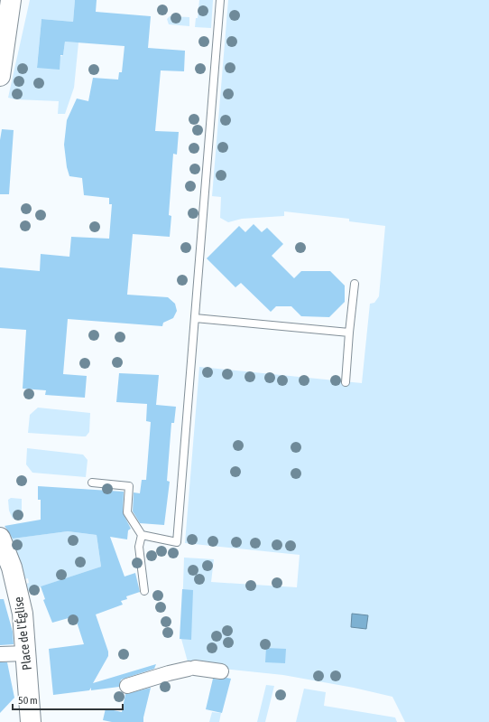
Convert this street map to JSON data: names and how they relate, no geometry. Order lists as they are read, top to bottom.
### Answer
{
  "streets": {
    "main road": ["Place de l'Église"]
  },
  "scale_bar": "50 m"
}
